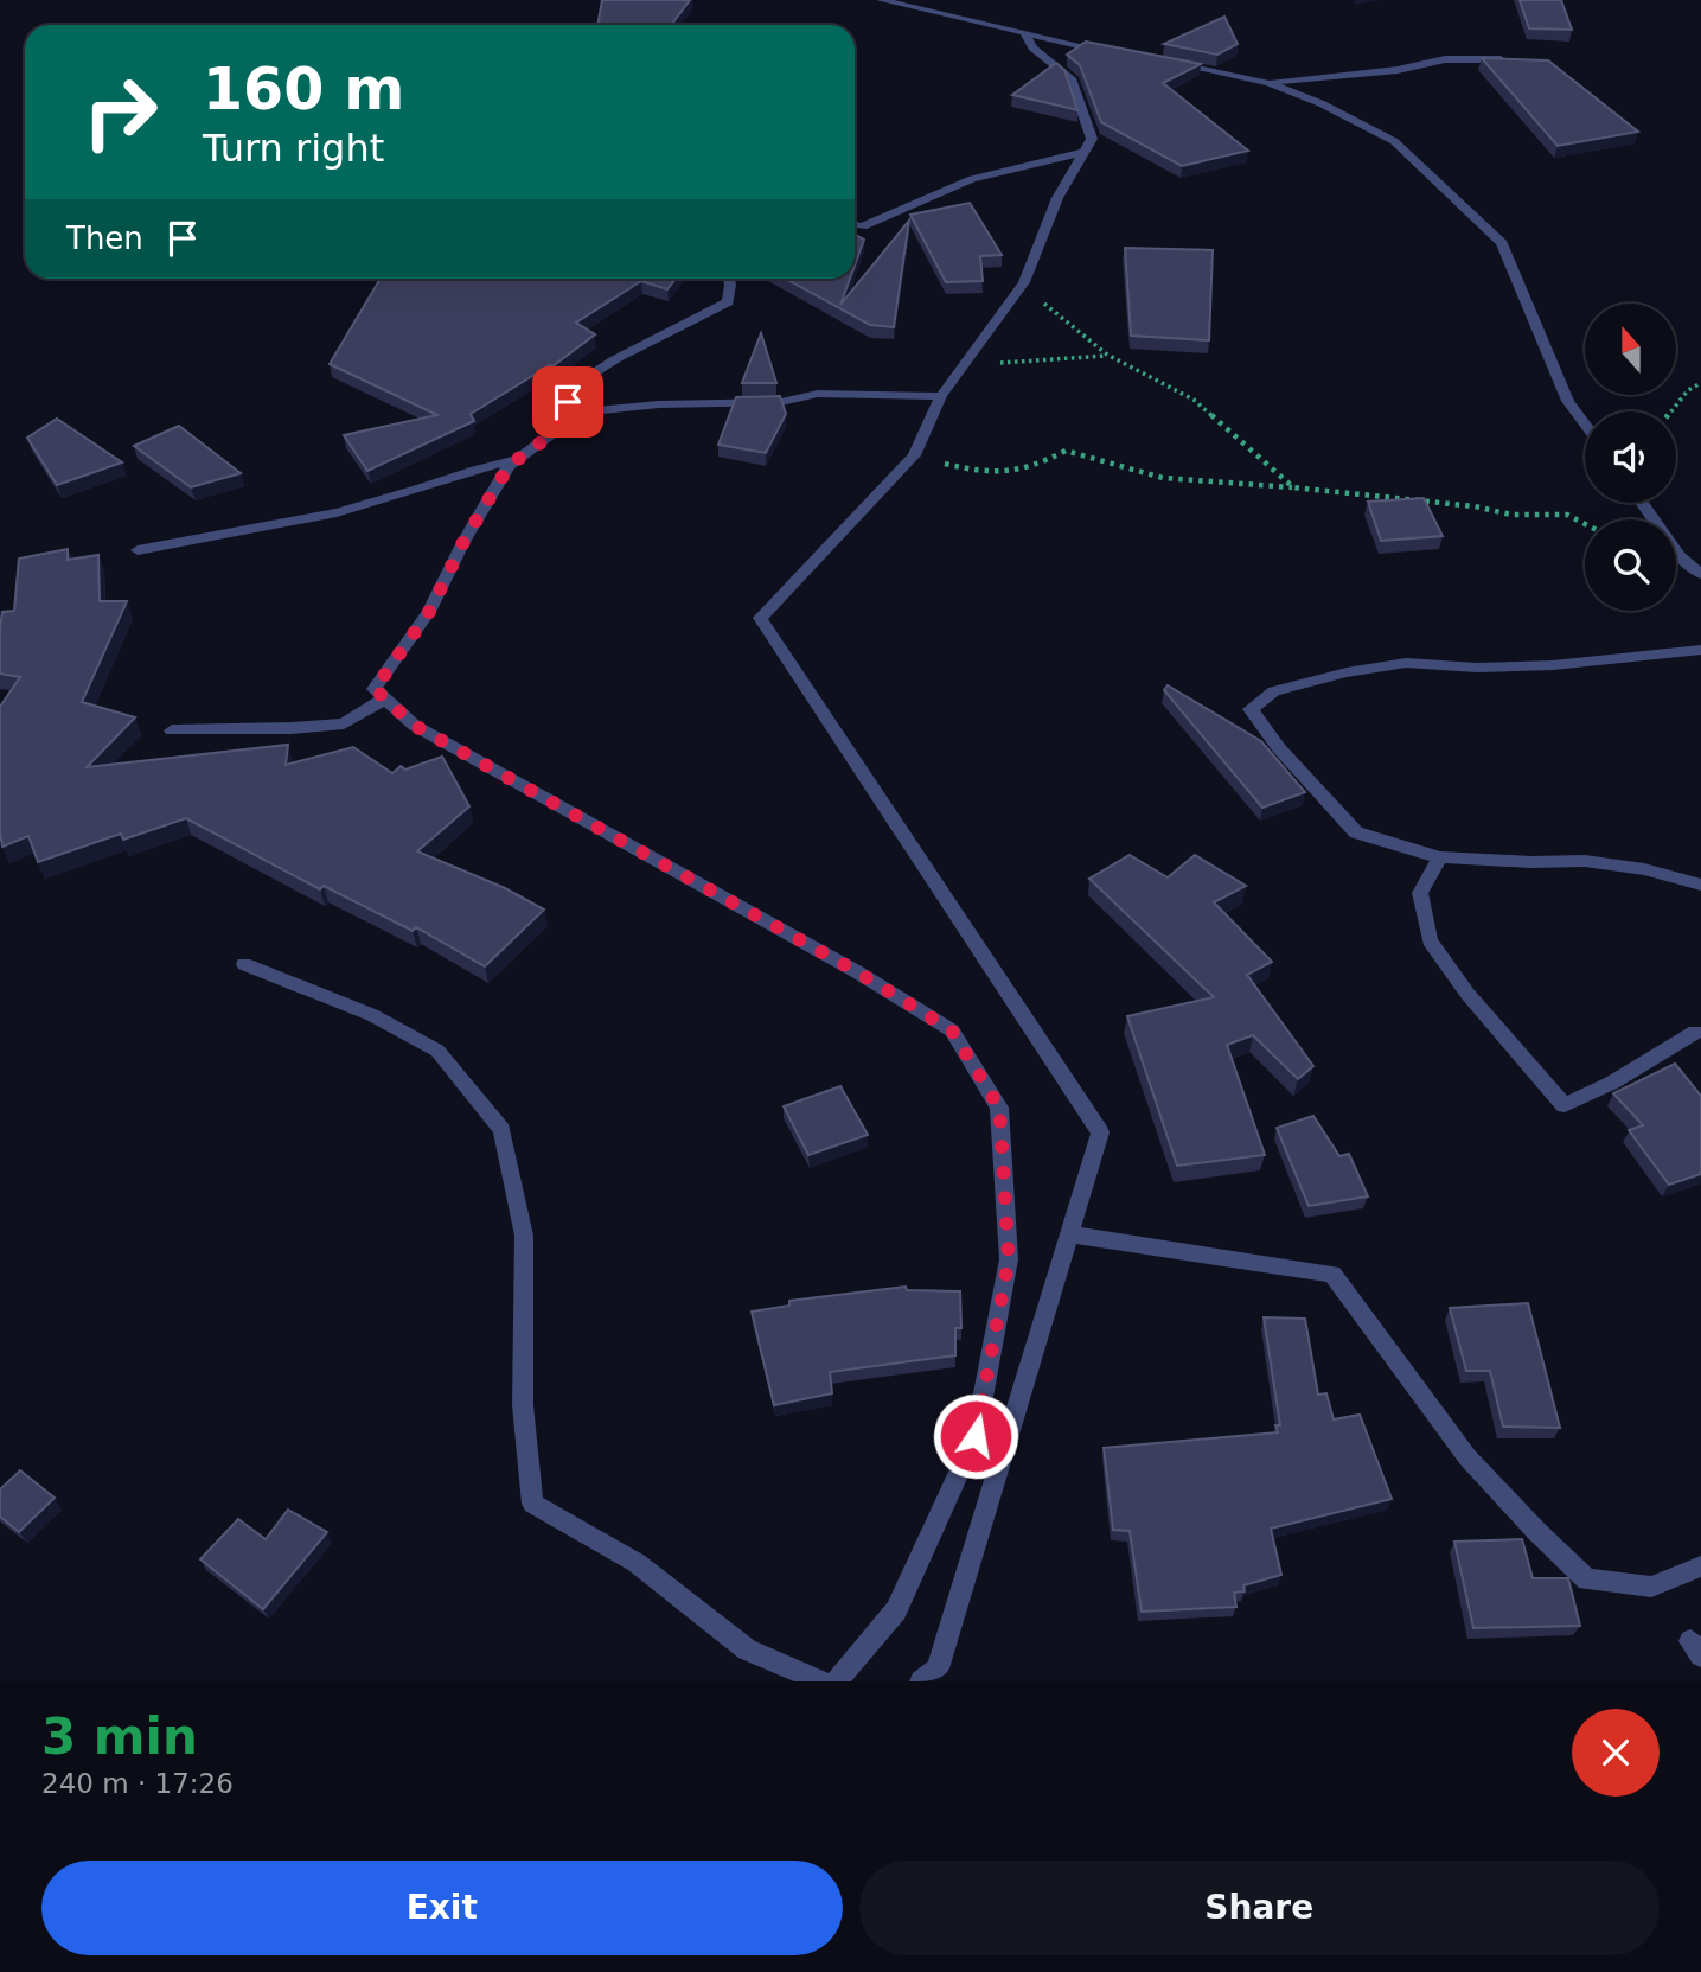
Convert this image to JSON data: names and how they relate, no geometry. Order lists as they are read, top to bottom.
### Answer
{
  "north": "top",
  "page": {
    "turn": ["160 m", "Turn right"],
    "then": "Then",
    "heading": ["3 min", "240 m · 17:26"],
    "buttons": ["Exit", "Share"]
  }
}
